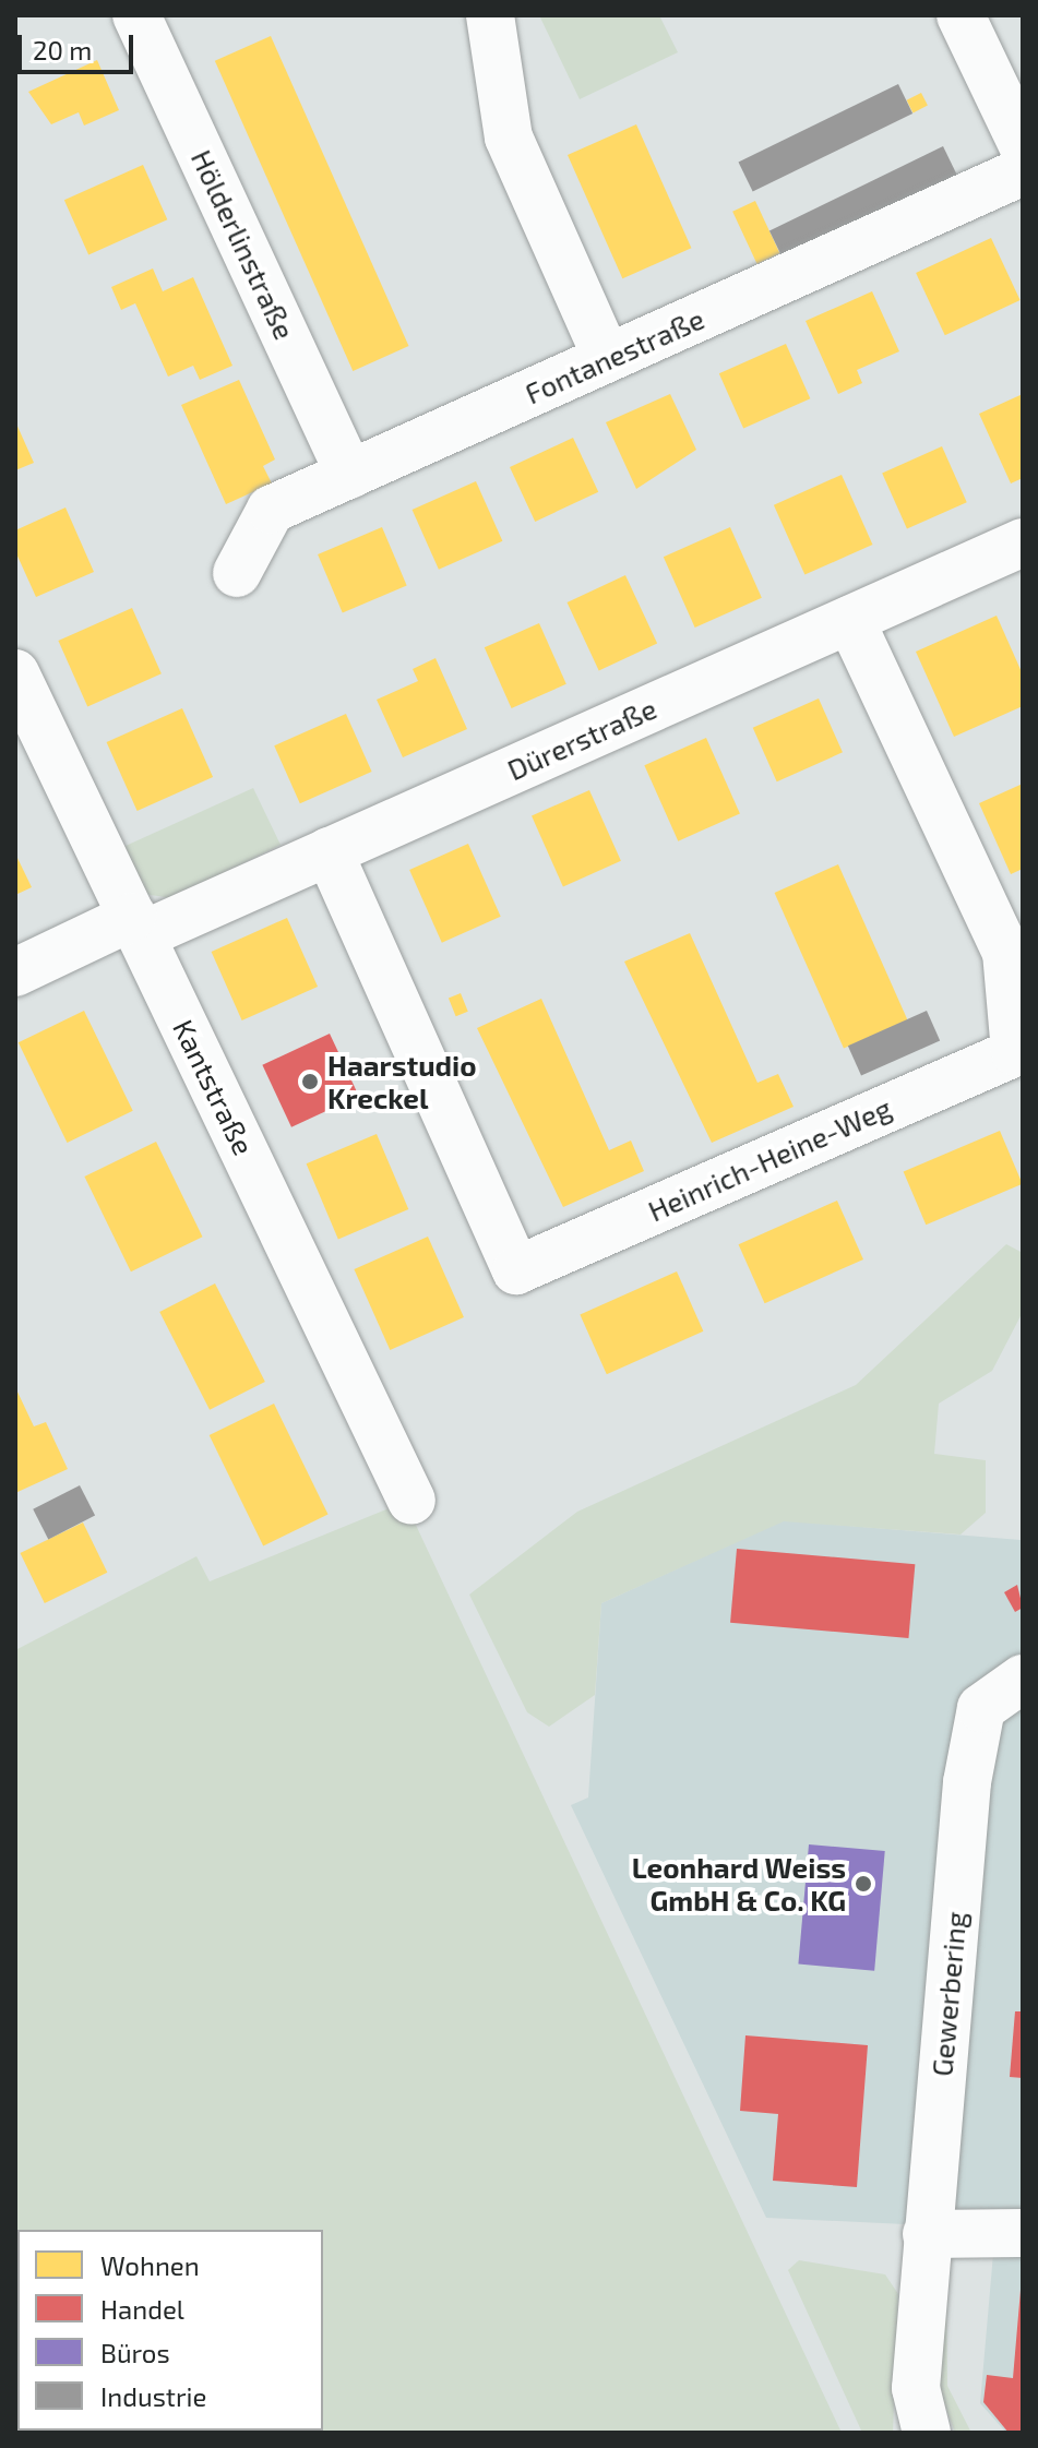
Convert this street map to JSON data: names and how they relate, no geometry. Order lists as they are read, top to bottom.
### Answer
{
  "streets": {
    "street": [
      "Hölderlinstraße",
      "Fontanestraße",
      "Dürerstraße",
      "Kantstraße",
      "Heinrich-Heine-Weg",
      "Gewerbering"
    ]
  },
  "crossings": [
    ["Hölderlinstraße", "Fontanestraße"],
    ["Dürerstraße", "Kantstraße"],
    ["Dürerstraße", "Heinrich-Heine-Weg"]
  ],
  "places": ["Haarstudio Kreckel", "Leonhard Weiss GmbH & Co. KG"],
  "legend": [
    "Wohnen",
    "Handel",
    "Büros",
    "Industrie"
  ],
  "scale_bar": "20 m"
}
